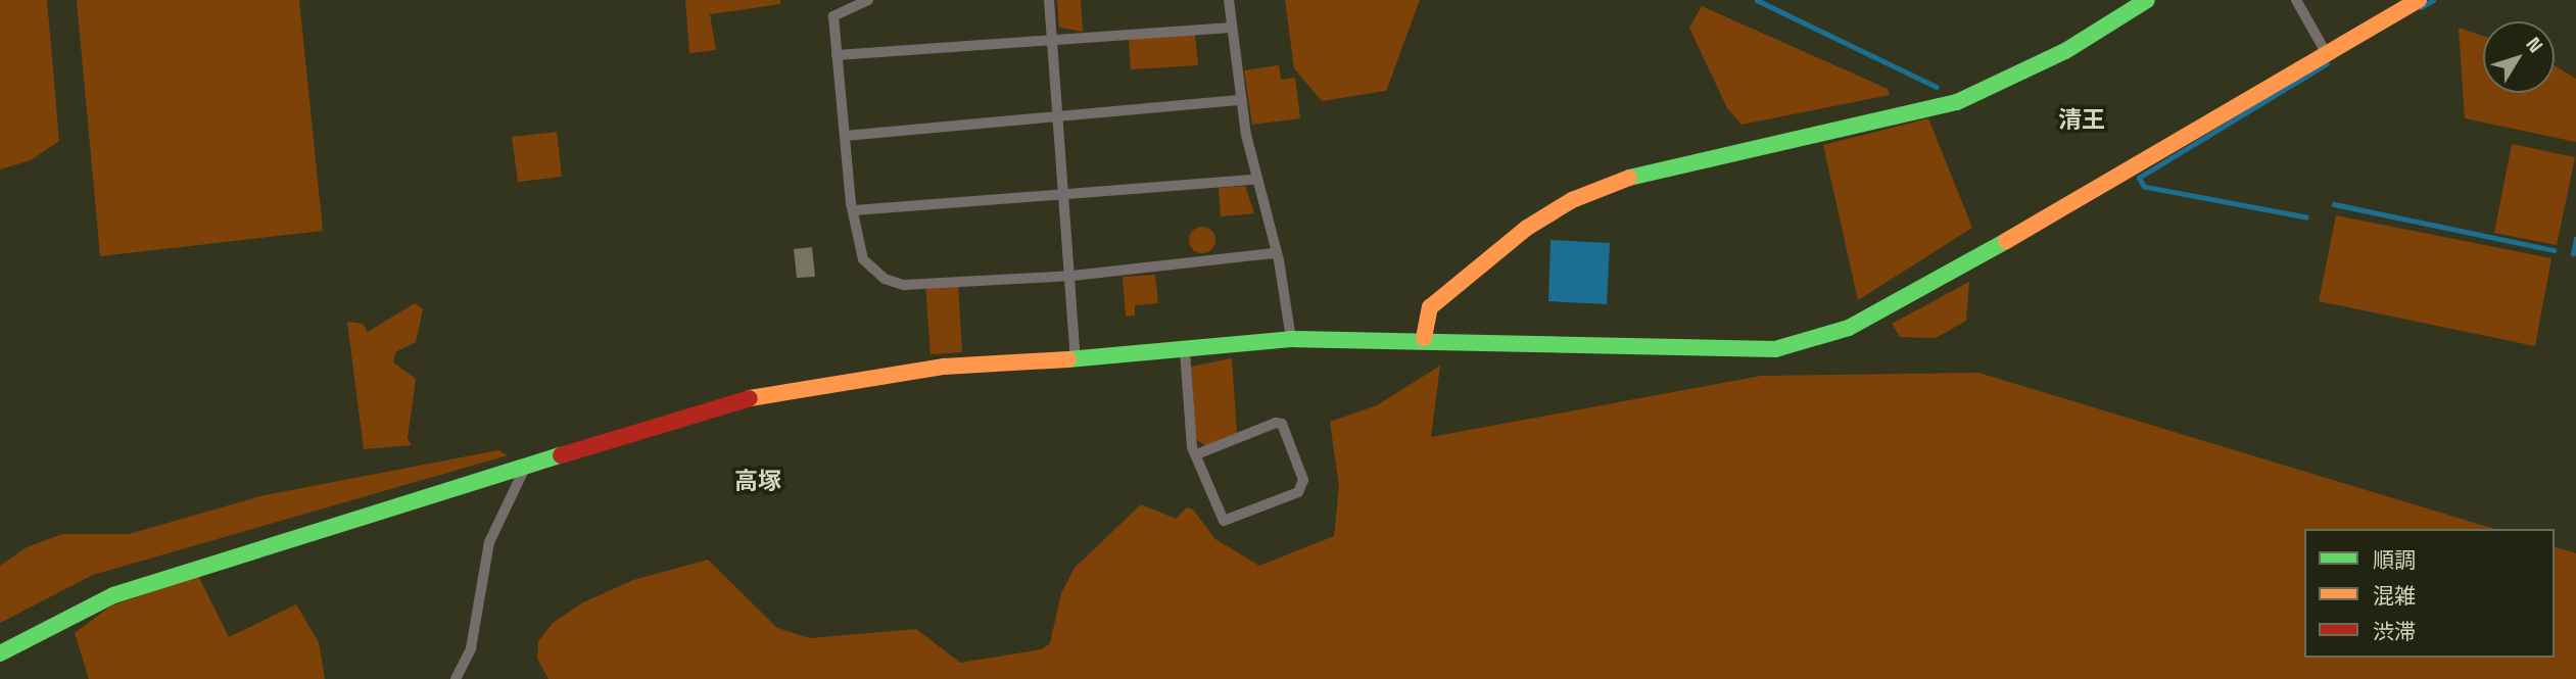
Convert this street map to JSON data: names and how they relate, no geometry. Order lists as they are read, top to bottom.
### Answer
{
  "districts": ["清王", "高塚"],
  "legend": ["順調", "混雑", "渋滞"],
  "north": "top right"
}
